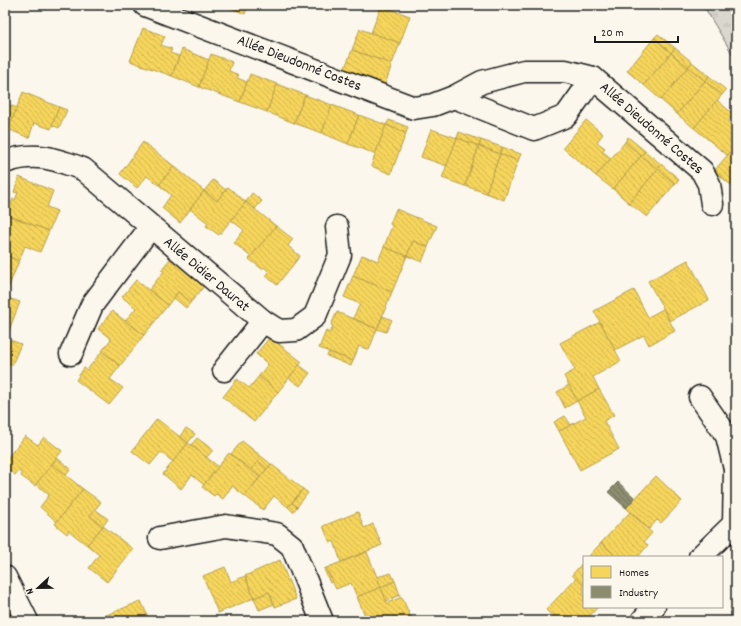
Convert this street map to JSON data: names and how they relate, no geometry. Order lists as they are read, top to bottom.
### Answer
{
  "streets": {
    "street": ["Allée Dieudonné Costes", "Allée Didier Daurat"]
  },
  "legend": ["Homes", "Industry"],
  "scale_bar": "20 m",
  "north": "left"
}
